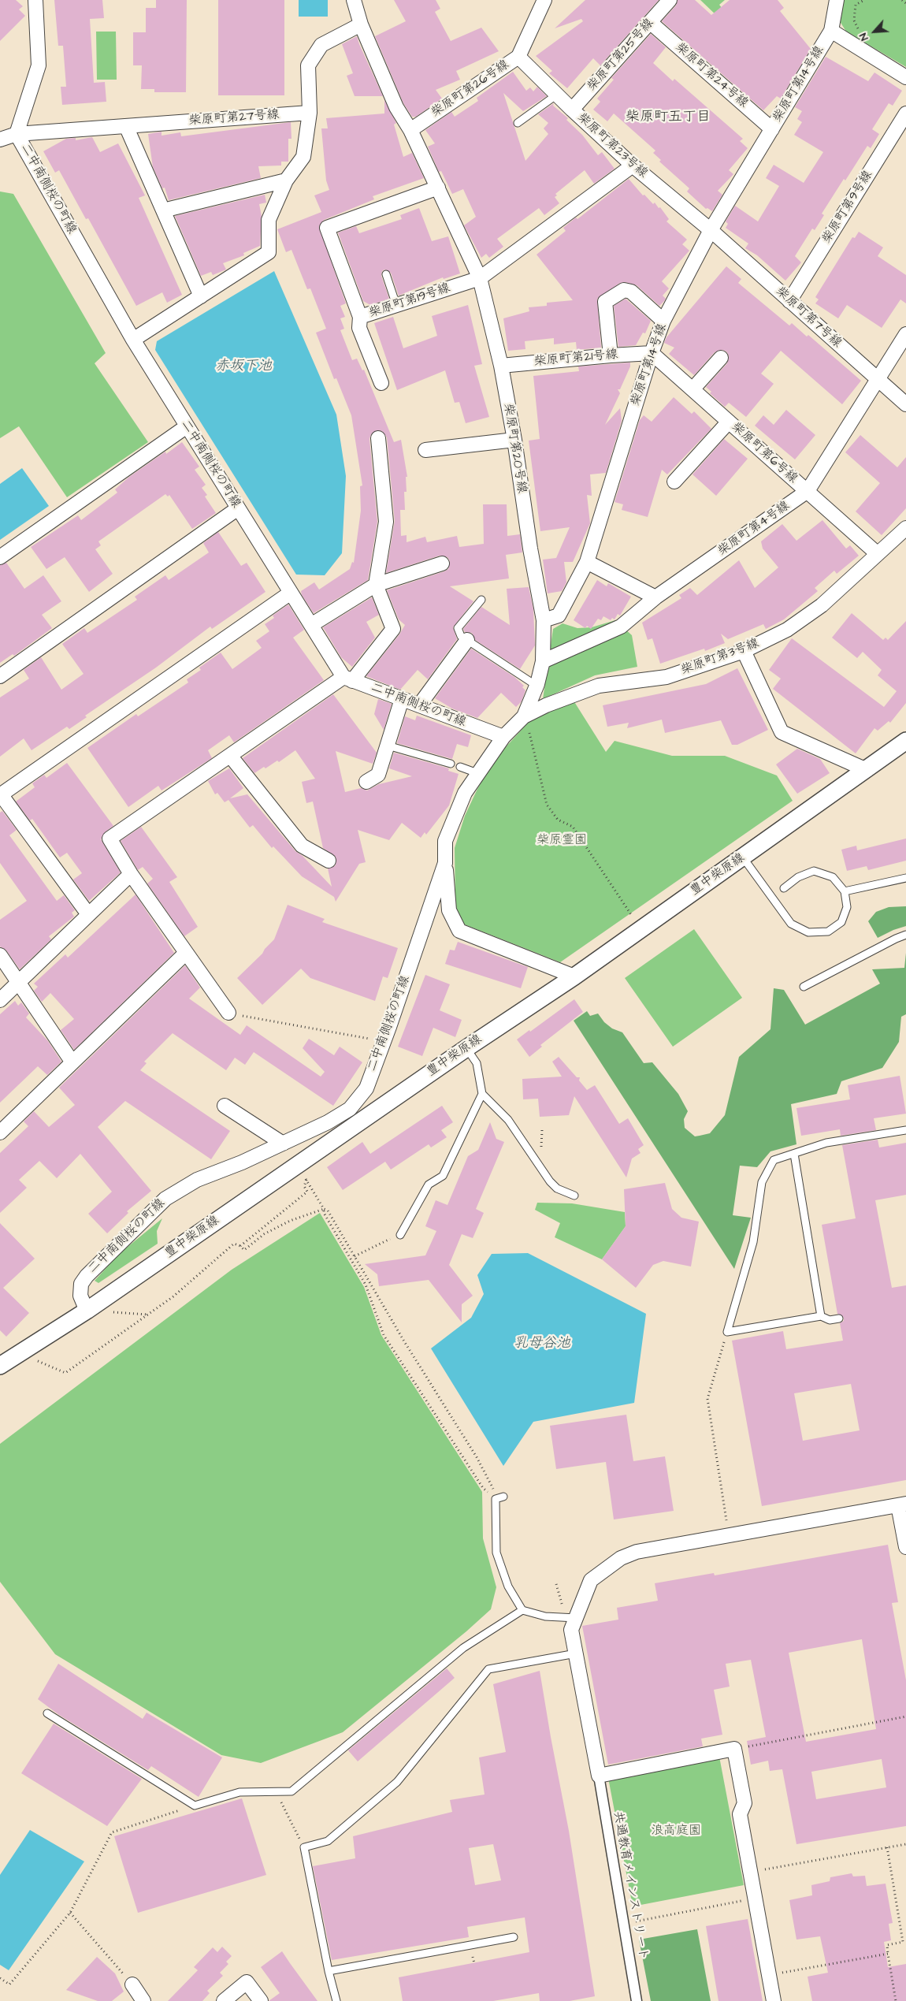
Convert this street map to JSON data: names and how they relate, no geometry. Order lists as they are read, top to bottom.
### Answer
{
  "streets": {
    "street": [
      "柴原町第25号線",
      "柴原町第24号線",
      "柴原町第14号線",
      "柴原町第26号線",
      "柴原町第27号線",
      "柴原町第23号線",
      "二中南側桜の町線",
      "柴原町第9号線",
      "柴原町第19号線",
      "柴原町第7号線",
      "柴原町第21号線",
      "柴原町第20号線",
      "柴原町第6号線",
      "柴原町第4号線",
      "柴原町第3号線",
      "豊中柴原線",
      "共通教育メインストリート"
    ]
  },
  "crossings": [
    ["柴原町第25号線", "柴原町第24号線"],
    ["柴原町第25号線", "柴原町第23号線"],
    ["柴原町第24号線", "柴原町第14号線"],
    ["柴原町第14号線", "柴原町第23号線"],
    ["柴原町第14号線", "柴原町第7号線"],
    ["柴原町第14号線", "柴原町第21号線"],
    ["柴原町第14号線", "柴原町第20号線"],
    ["柴原町第14号線", "柴原町第6号線"],
    ["柴原町第26号線", "柴原町第23号線"],
    ["柴原町第26号線", "柴原町第20号線"],
    ["柴原町第27号線", "二中南側桜の町線"],
    ["柴原町第23号線", "柴原町第19号線"],
    ["柴原町第23号線", "柴原町第7号線"],
    ["二中南側桜の町線", "豊中柴原線"],
    ["柴原町第9号線", "柴原町第7号線"],
    ["柴原町第19号線", "柴原町第20号線"],
    ["柴原町第7号線", "柴原町第4号線"],
    ["柴原町第21号線", "柴原町第20号線"],
    ["柴原町第21号線", "柴原町第6号線"],
    ["柴原町第6号線", "柴原町第4号線"],
    ["柴原町第6号線", "柴原町第3号線"]
  ],
  "districts": ["柴原町五丁目"],
  "water": ["赤坂下池", "乳母谷池"],
  "parks": ["柴原霊園", "浪高庭園"],
  "north": "bottom left"
}
